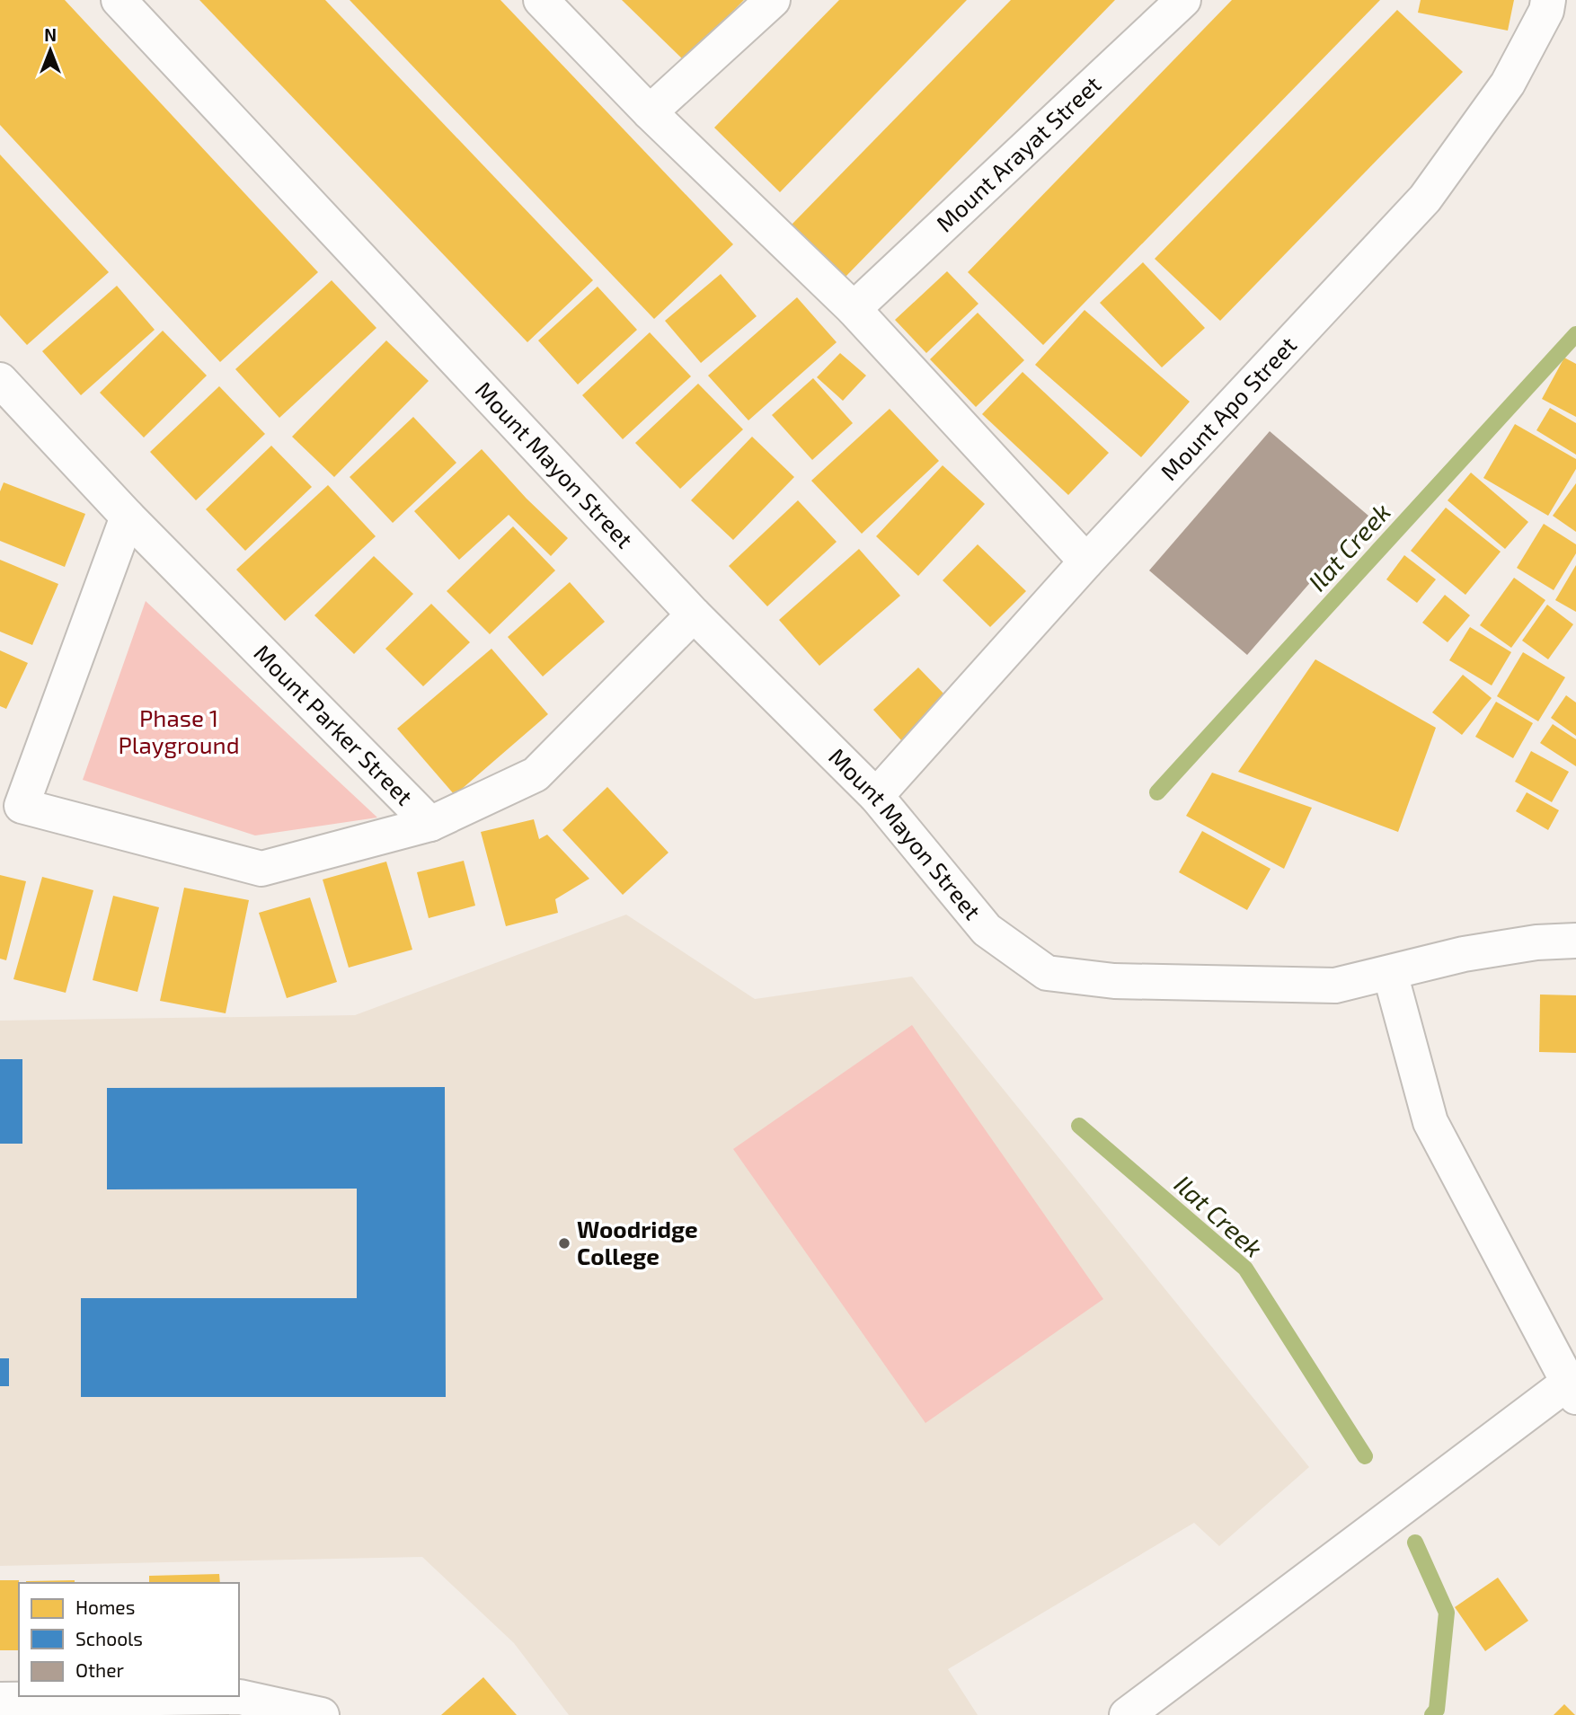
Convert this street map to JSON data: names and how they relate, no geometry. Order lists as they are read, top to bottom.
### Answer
{
  "streets": {
    "street": [
      "Mount Arayat Street",
      "Mount Apo Street",
      "Mount Mayon Street",
      "Mount Parker Street"
    ]
  },
  "crossings": [
    ["Mount Apo Street", "Mount Mayon Street"],
    ["Mount Mayon Street", "Mount Parker Street"]
  ],
  "water": ["Ilat Creek"],
  "parks": ["Phase 1 Playground"],
  "places": ["Woodridge College"],
  "legend": ["Homes", "Schools", "Other"],
  "north": "top"
}
